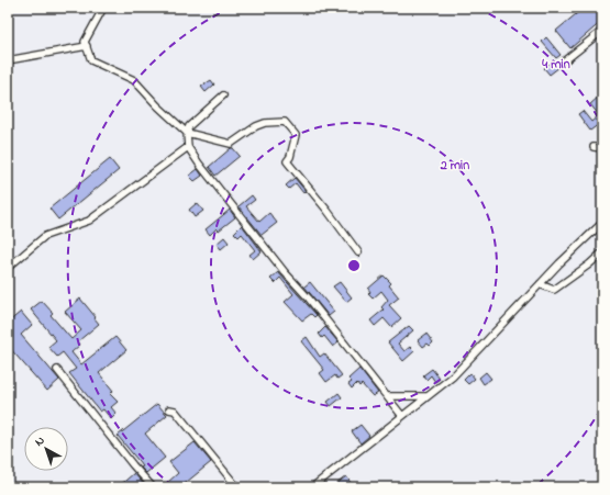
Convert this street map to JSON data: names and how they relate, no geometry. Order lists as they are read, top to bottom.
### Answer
{
  "north": "top left",
  "rings": ["4 min", "2 min"]
}
